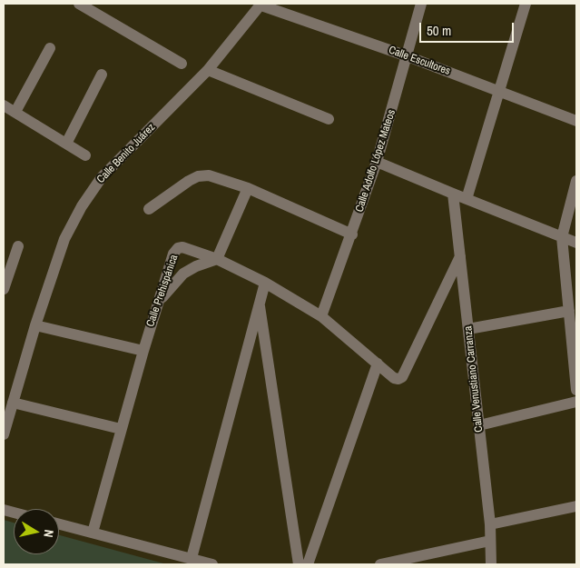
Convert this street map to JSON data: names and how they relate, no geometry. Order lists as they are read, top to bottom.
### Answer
{
  "streets": {
    "street": [
      "Calle Escultores",
      "Calle Benito Juárez",
      "Calle Adolfo López Mateos",
      "Calle Prehispánica",
      "Calle Venustiano Carranza"
    ]
  },
  "crossings": [
    ["Calle Escultores", "Calle Benito Juárez"],
    ["Calle Escultores", "Calle Adolfo López Mateos"],
    ["Calle Adolfo López Mateos", "Calle Prehispánica"],
    ["Calle Prehispánica", "Calle Venustiano Carranza"]
  ],
  "scale_bar": "50 m",
  "north": "right"
}
